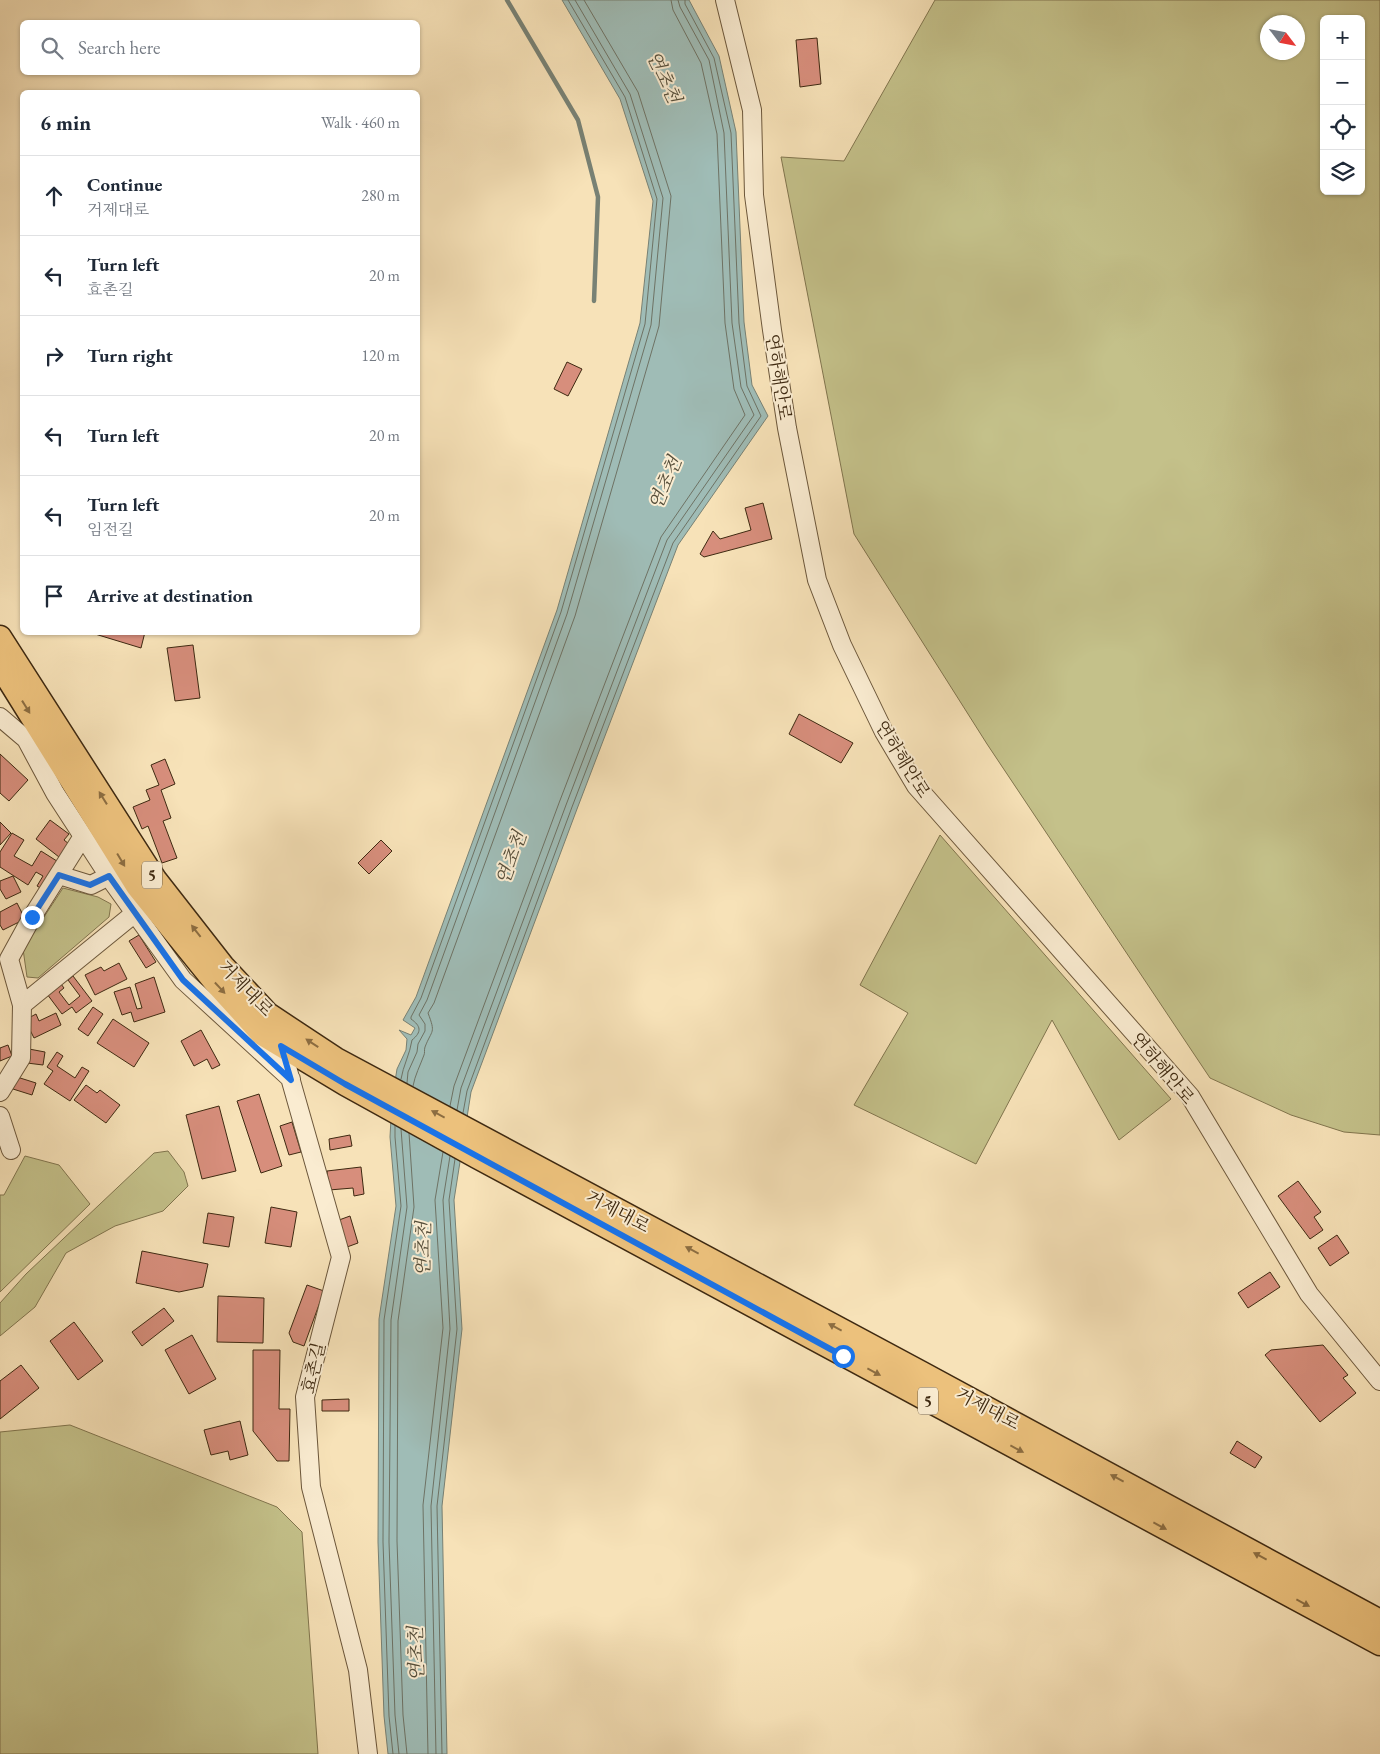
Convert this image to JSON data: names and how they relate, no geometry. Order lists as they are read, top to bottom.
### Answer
{
  "streets": {
    "main road": ["5", "거제대로"],
    "street": ["연하해안로", "효촌길"]
  },
  "crossings": [
    ["거제대로", "효촌길"]
  ],
  "water": ["연초천"],
  "north": "bottom right",
  "page": {
    "map_buttons": ["+", "−"],
    "search": "Search here",
    "heading": ["6 min", "Walk · 460 m"],
    "list": [
      ["Continue", "거제대로", "280 m"],
      ["Turn left", "효촌길", "20 m"],
      ["Turn right", "120 m"],
      ["Turn left", "20 m"],
      ["Turn left", "임전길", "20 m"],
      "Arrive at destination"
    ]
  }
}
